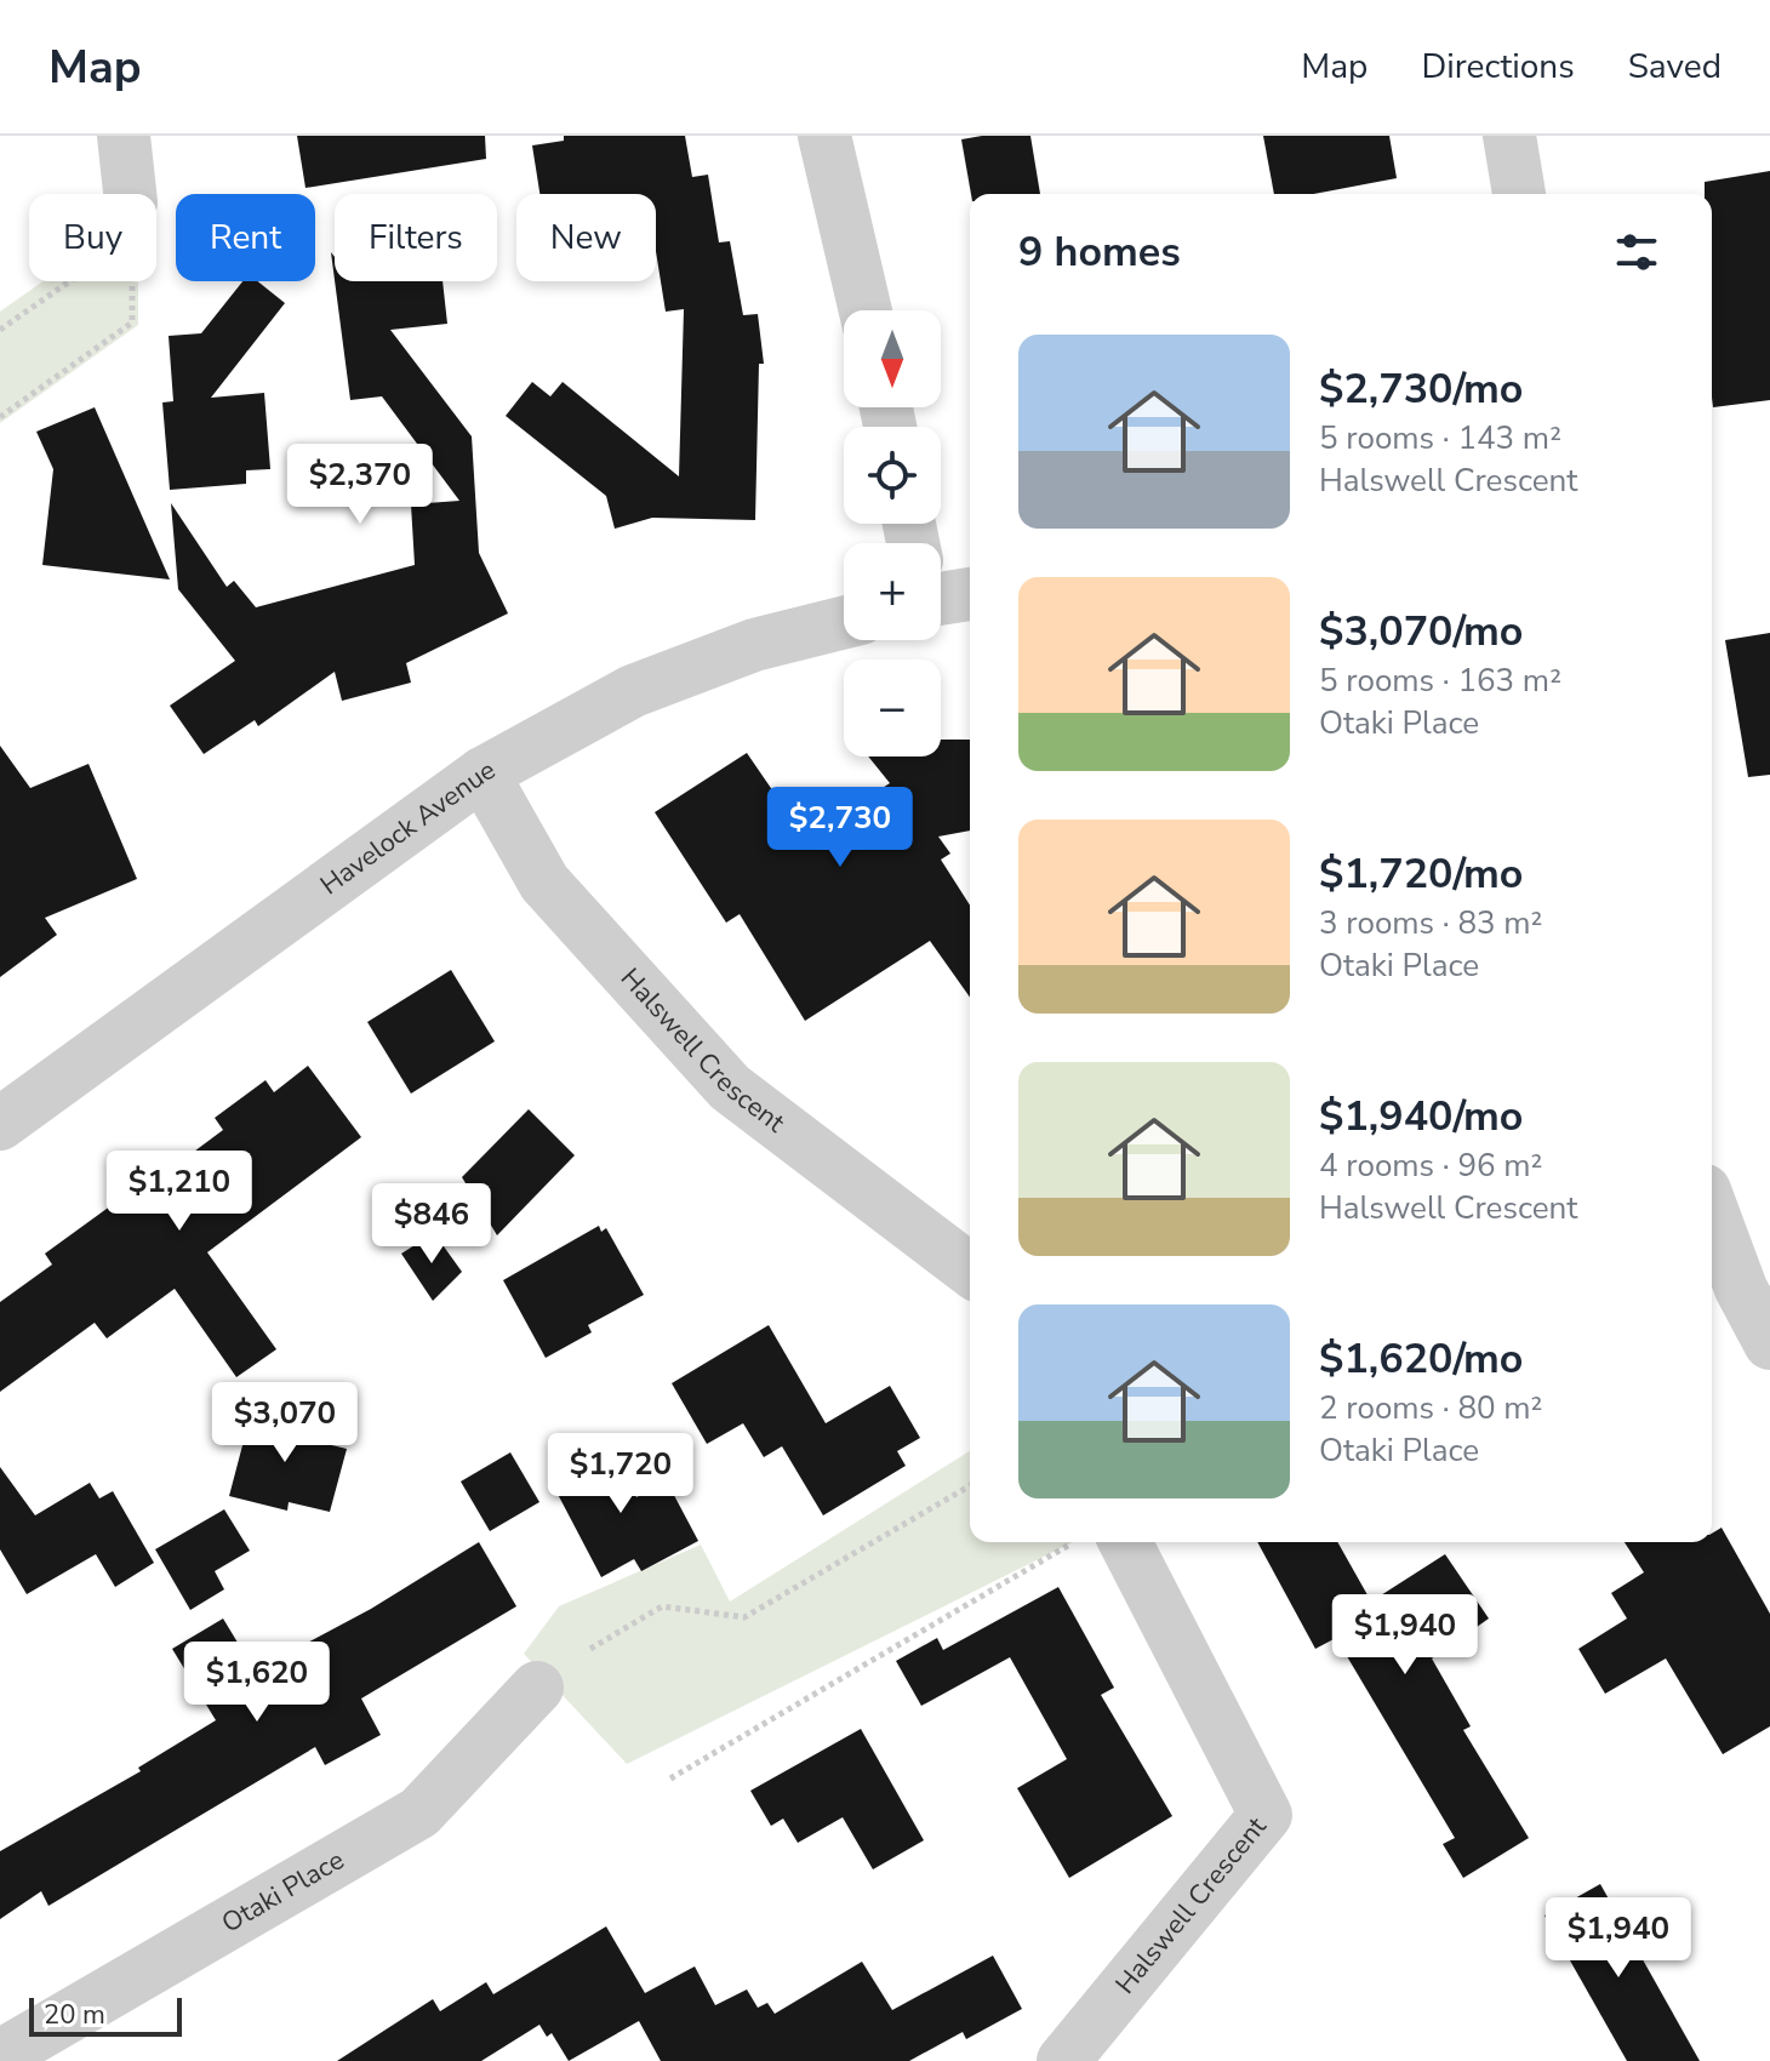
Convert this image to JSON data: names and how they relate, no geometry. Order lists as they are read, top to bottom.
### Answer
{
  "streets": {
    "street": ["Havelock Avenue", "Halswell Crescent", "Otaki Place"]
  },
  "crossings": [
    ["Havelock Avenue", "Halswell Crescent"]
  ],
  "scale_bar": "20 m",
  "north": "bottom",
  "page": {
    "header": "Map",
    "nav": ["Map", "Directions", "Saved"],
    "chip": [
      "Buy",
      "Rent",
      "Filters",
      "New"
    ],
    "heading": "9 homes",
    "map_buttons": ["+", "−"],
    "list": [
      {
        "name": "$2,730/mo",
        "note": "5 rooms · 143 m² · Halswell Crescent"
      },
      {
        "name": "$3,070/mo",
        "note": "5 rooms · 163 m² · Otaki Place"
      },
      {
        "name": "$1,720/mo",
        "note": "3 rooms · 83 m² · Otaki Place"
      },
      {
        "name": "$1,940/mo",
        "note": "4 rooms · 96 m² · Halswell Crescent"
      },
      {
        "name": "$1,620/mo",
        "note": "2 rooms · 80 m² · Otaki Place"
      }
    ],
    "price": [
      "$2,370",
      "$2,730",
      "$1,210",
      "$846",
      "$3,070",
      "$1,720",
      "$1,940",
      "$1,620",
      "$1,940"
    ],
    "scale": "20 m"
  }
}
